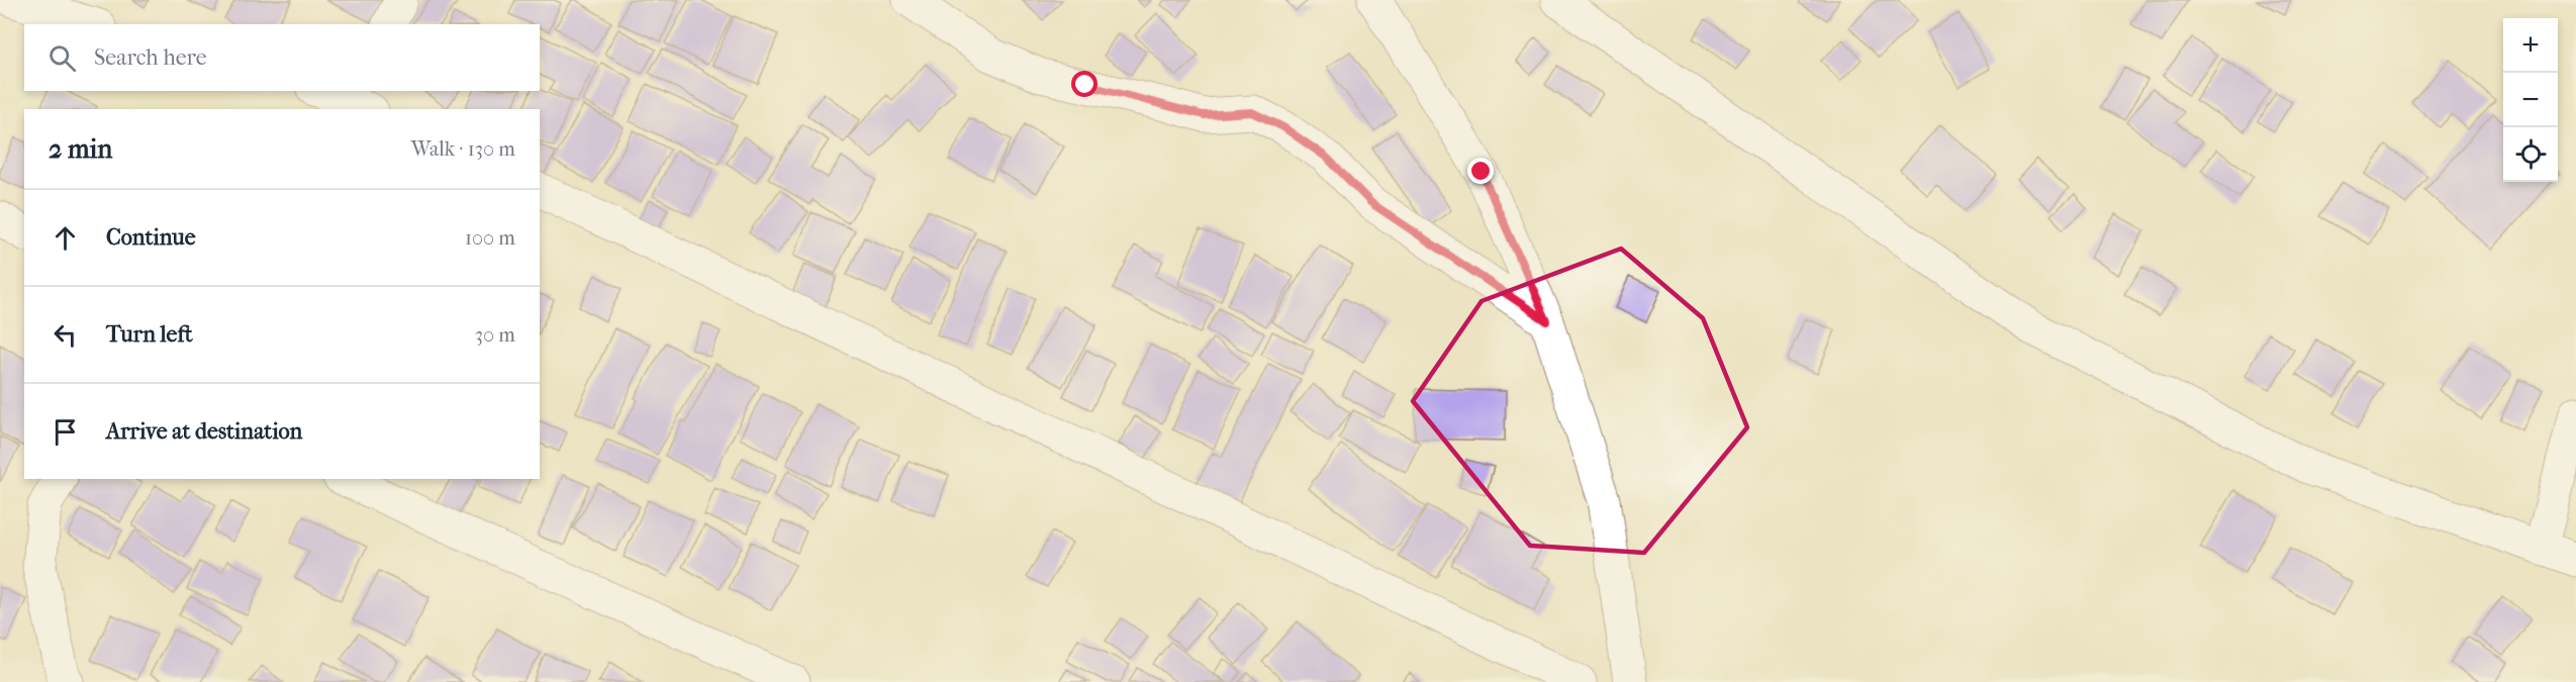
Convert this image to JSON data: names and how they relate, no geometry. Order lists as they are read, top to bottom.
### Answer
{
  "page": {
    "map_buttons": ["+", "−"],
    "search": "Search here",
    "heading": ["2 min", "Walk · 130 m"],
    "list": [
      ["Continue", "100 m"],
      ["Turn left", "30 m"],
      "Arrive at destination"
    ]
  }
}
